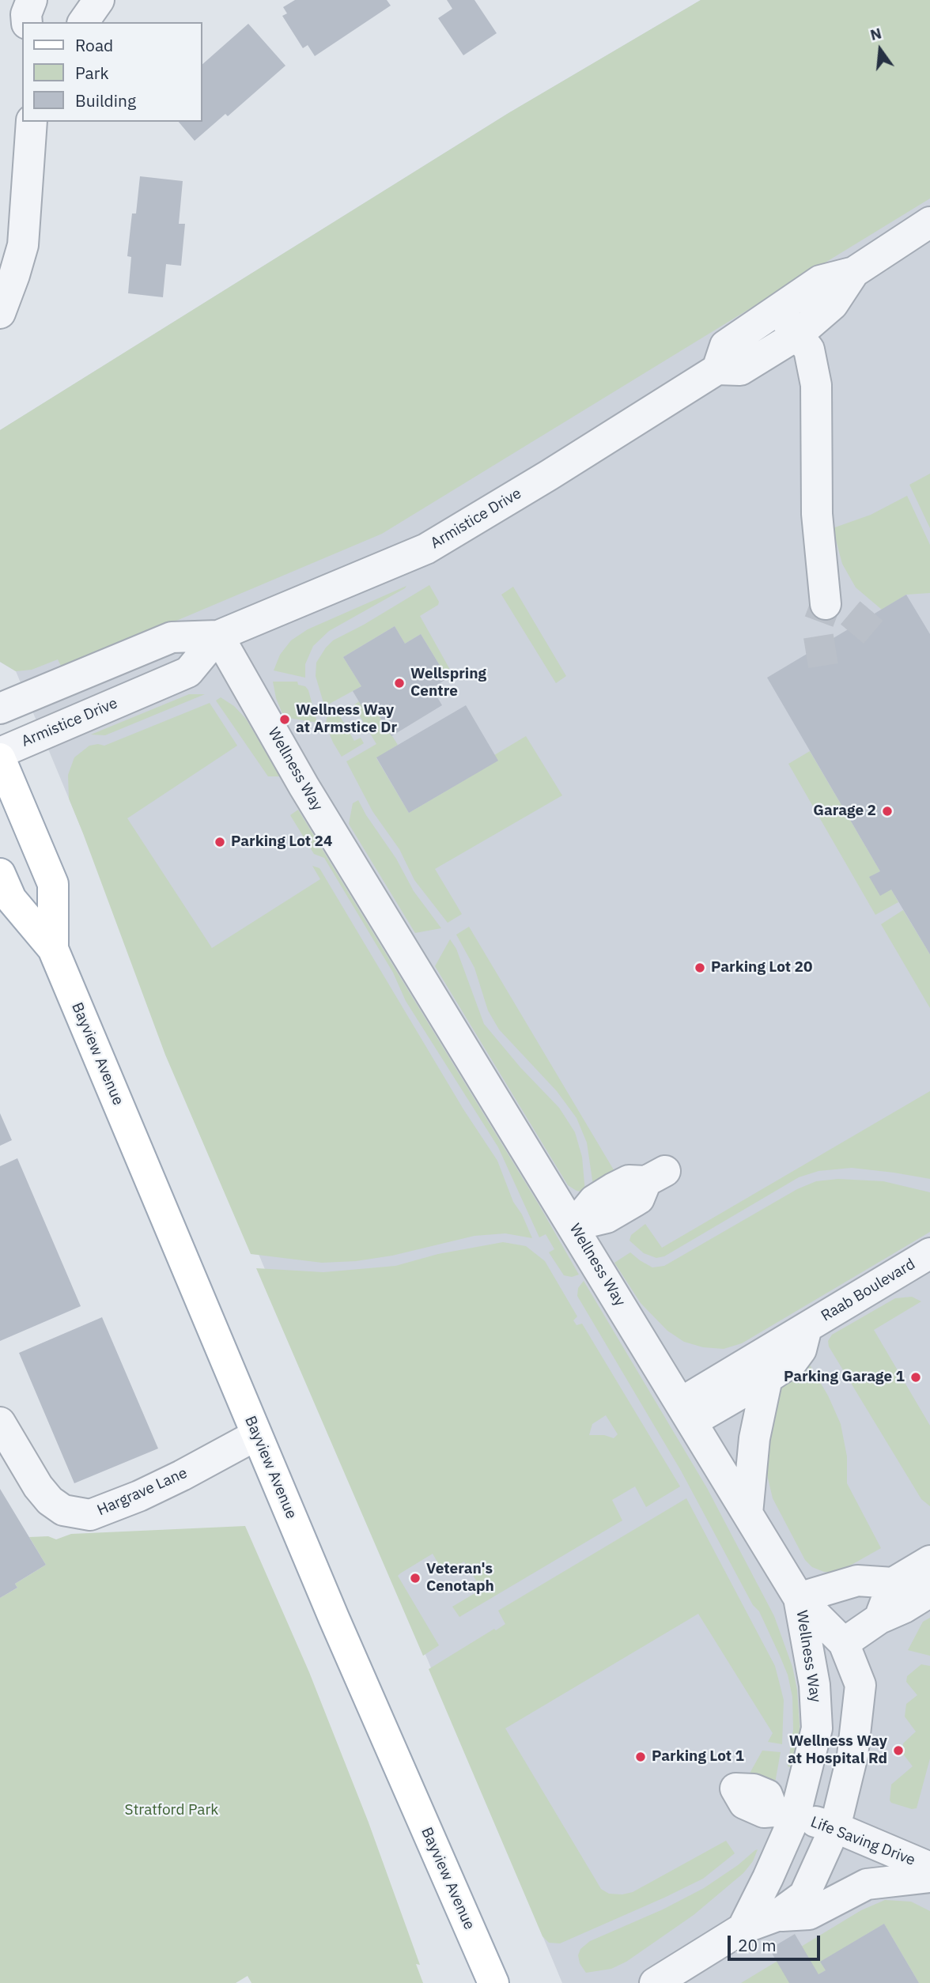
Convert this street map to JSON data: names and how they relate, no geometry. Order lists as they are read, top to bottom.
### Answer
{
  "streets": {
    "main road": ["Bayview Avenue"],
    "street": [
      "Armistice Drive",
      "Wellness Way",
      "Raab Boulevard",
      "Hargrave Lane",
      "Life Saving Drive"
    ]
  },
  "crossings": [
    ["Armistice Drive", "Wellness Way"],
    ["Wellness Way", "Raab Boulevard"],
    ["Wellness Way", "Life Saving Drive"],
    ["Bayview Avenue", "Hargrave Lane"]
  ],
  "parks": ["Stratford Park"],
  "places": [
    "Wellspring Centre",
    "Wellness Way at Armstice Dr",
    "Garage 2",
    "Parking Lot 24",
    "Parking Lot 20",
    "Parking Garage 1",
    "Veteran's Cenotaph",
    "Wellness Way at Hospital Rd",
    "Parking Lot 1"
  ],
  "legend": ["Road", "Park", "Building"],
  "scale_bar": "20 m",
  "north": "top"
}
